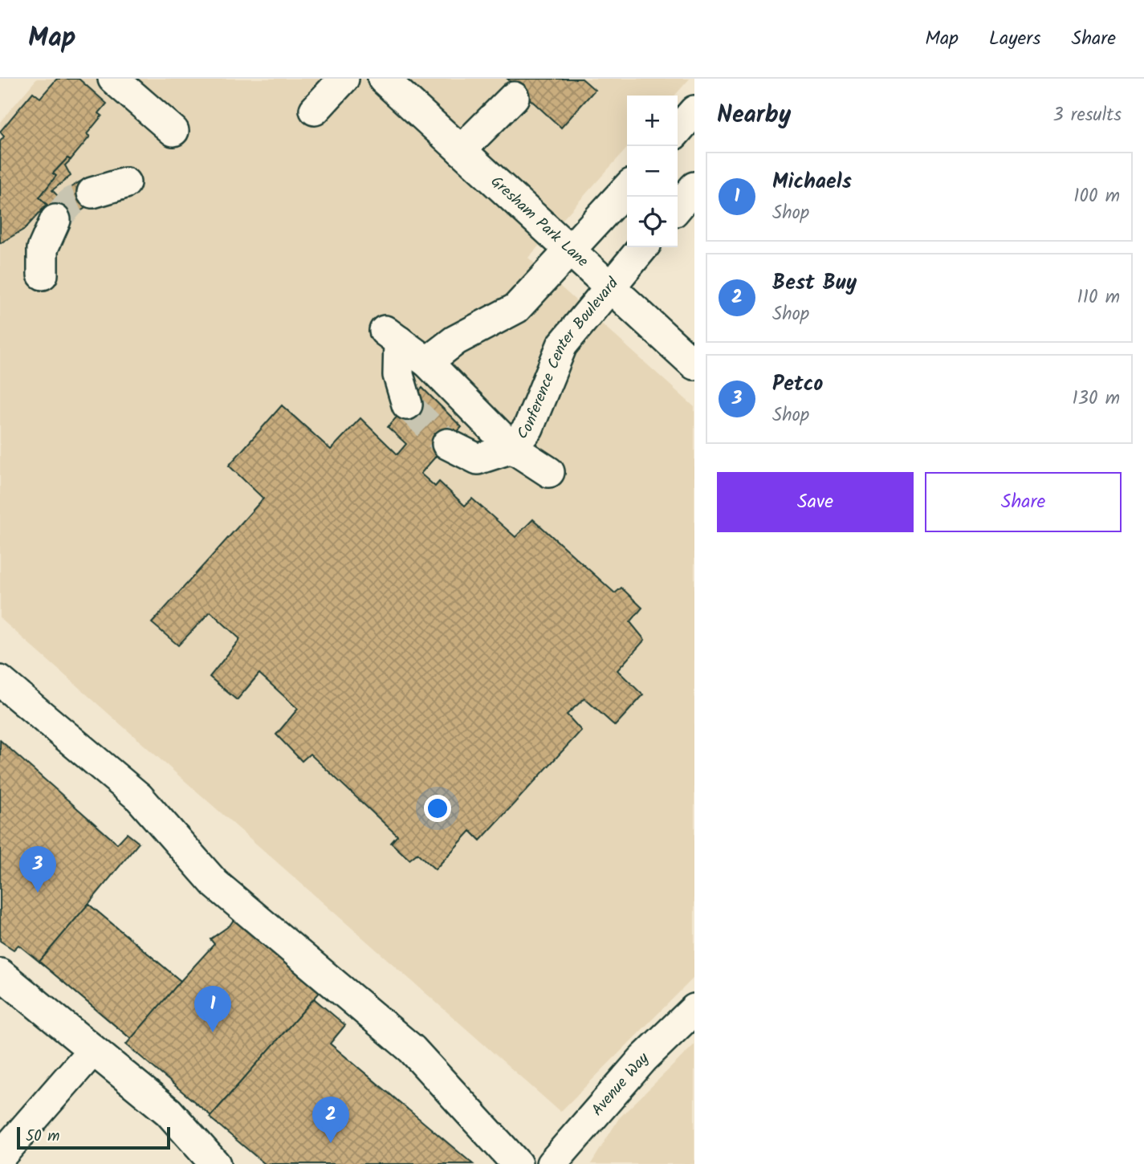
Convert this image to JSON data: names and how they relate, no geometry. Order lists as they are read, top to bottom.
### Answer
{
  "streets": {
    "street": ["Gresham Park Lane", "Conference Center Boulevard", "Avenue Way"]
  },
  "crossings": [
    ["Gresham Park Lane", "Conference Center Boulevard"]
  ],
  "scale_bar": "50 m",
  "page": {
    "header": "Map",
    "nav": ["Map", "Layers", "Share"],
    "heading": ["Nearby", "3 results"],
    "map_buttons": ["+", "−"],
    "list": [
      {
        "mark": "1",
        "name": "Michaels",
        "note": "Shop",
        "value": "100 m"
      },
      {
        "mark": "2",
        "name": "Best Buy",
        "note": "Shop",
        "value": "110 m"
      },
      {
        "mark": "3",
        "name": "Petco",
        "note": "Shop",
        "value": "130 m"
      }
    ],
    "buttons": ["Save", "Share"],
    "pins": ["3", "1", "2"],
    "scale": "50 m"
  }
}
